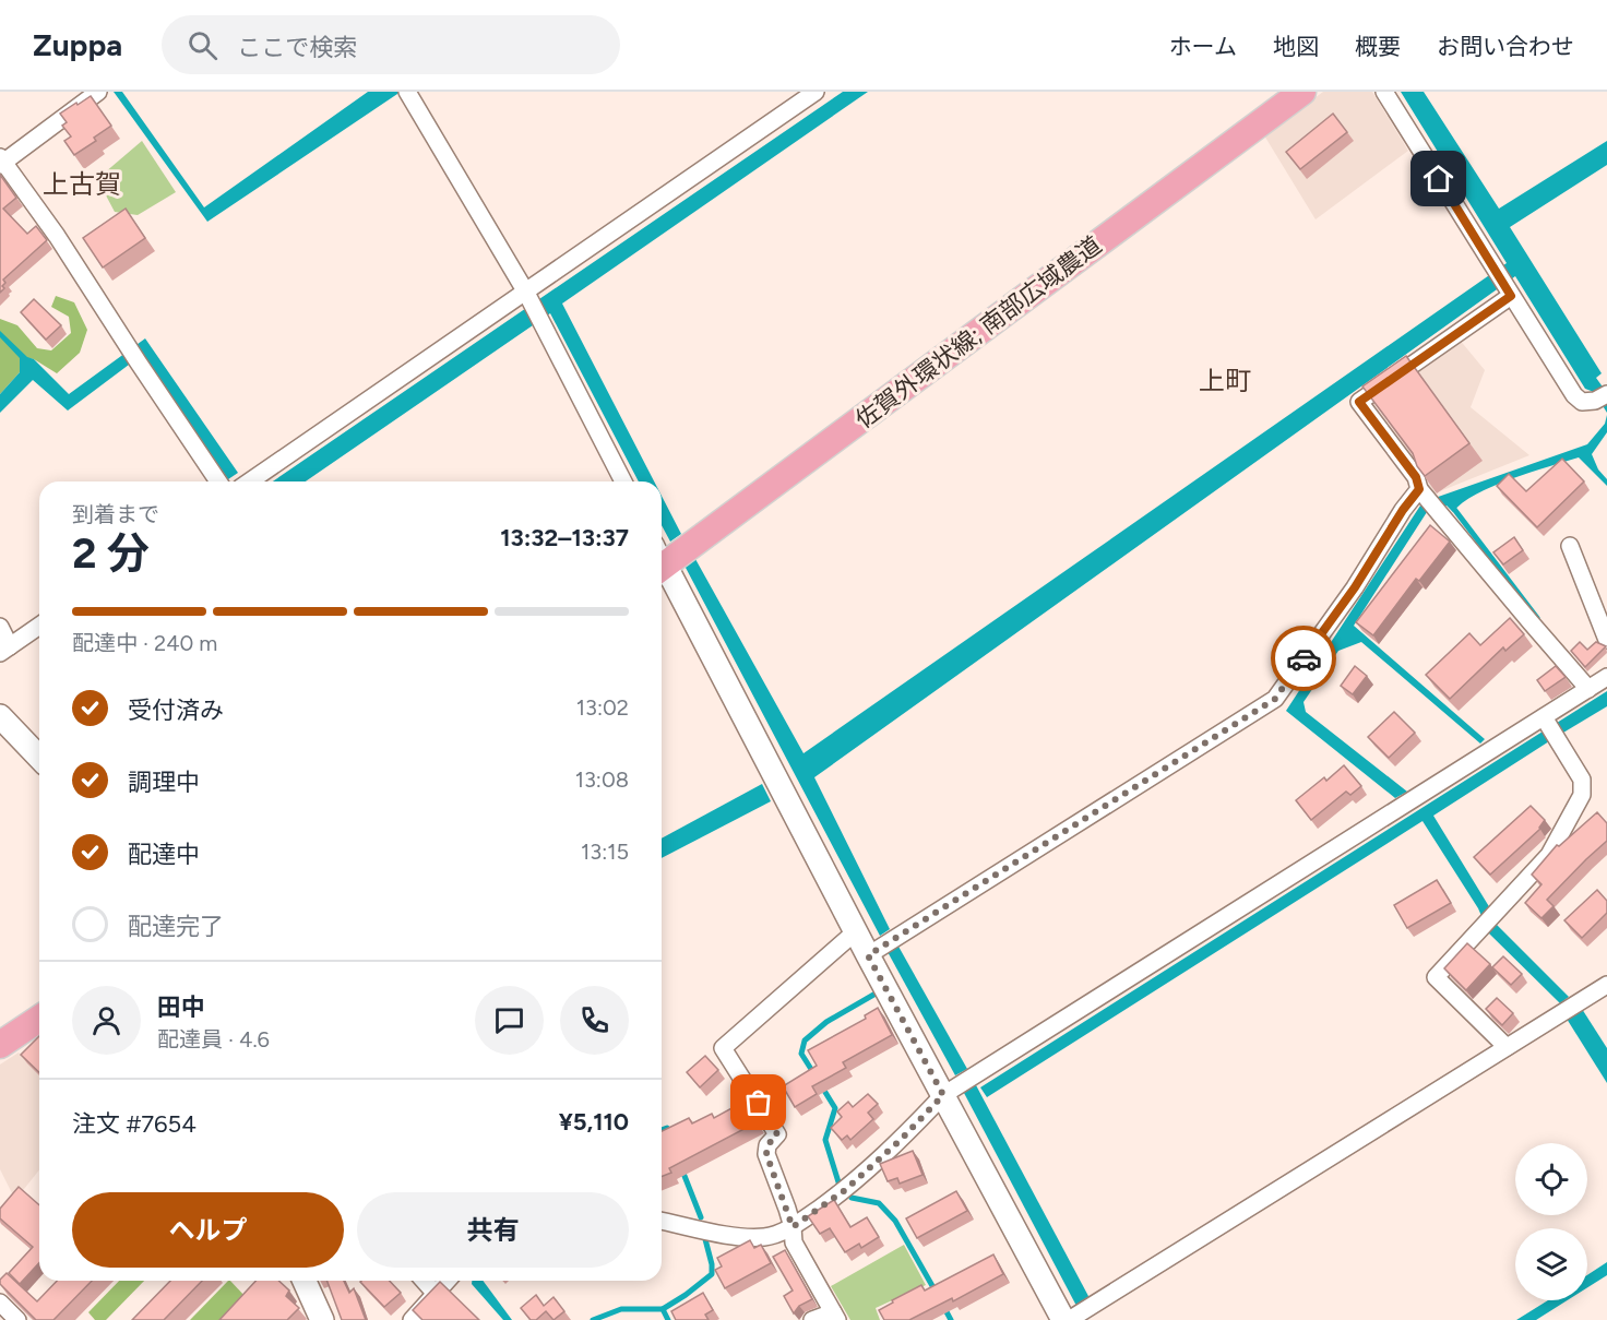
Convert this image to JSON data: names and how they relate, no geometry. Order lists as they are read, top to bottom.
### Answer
{
  "streets": {
    "main road": ["佐賀外環状線; 南部広域農道"]
  },
  "districts": ["上古賀", "上町"],
  "page": {
    "header": "Zuppa",
    "search": "ここで検索",
    "nav": [
      "ホーム",
      "地図",
      "概要",
      "お問い合わせ"
    ],
    "heading": ["2 分", "到着まで", "13:32–13:37"],
    "panel": [
      "田中",
      "配達員 · 4.6",
      "注文 #7654",
      "¥5,110"
    ],
    "bar": "配達中 · 240 m",
    "list": [
      ["受付済み", "13:02"],
      ["調理中", "13:08"],
      ["配達中", "13:15"],
      "配達完了"
    ],
    "buttons": ["ヘルプ", "共有"]
  }
}
